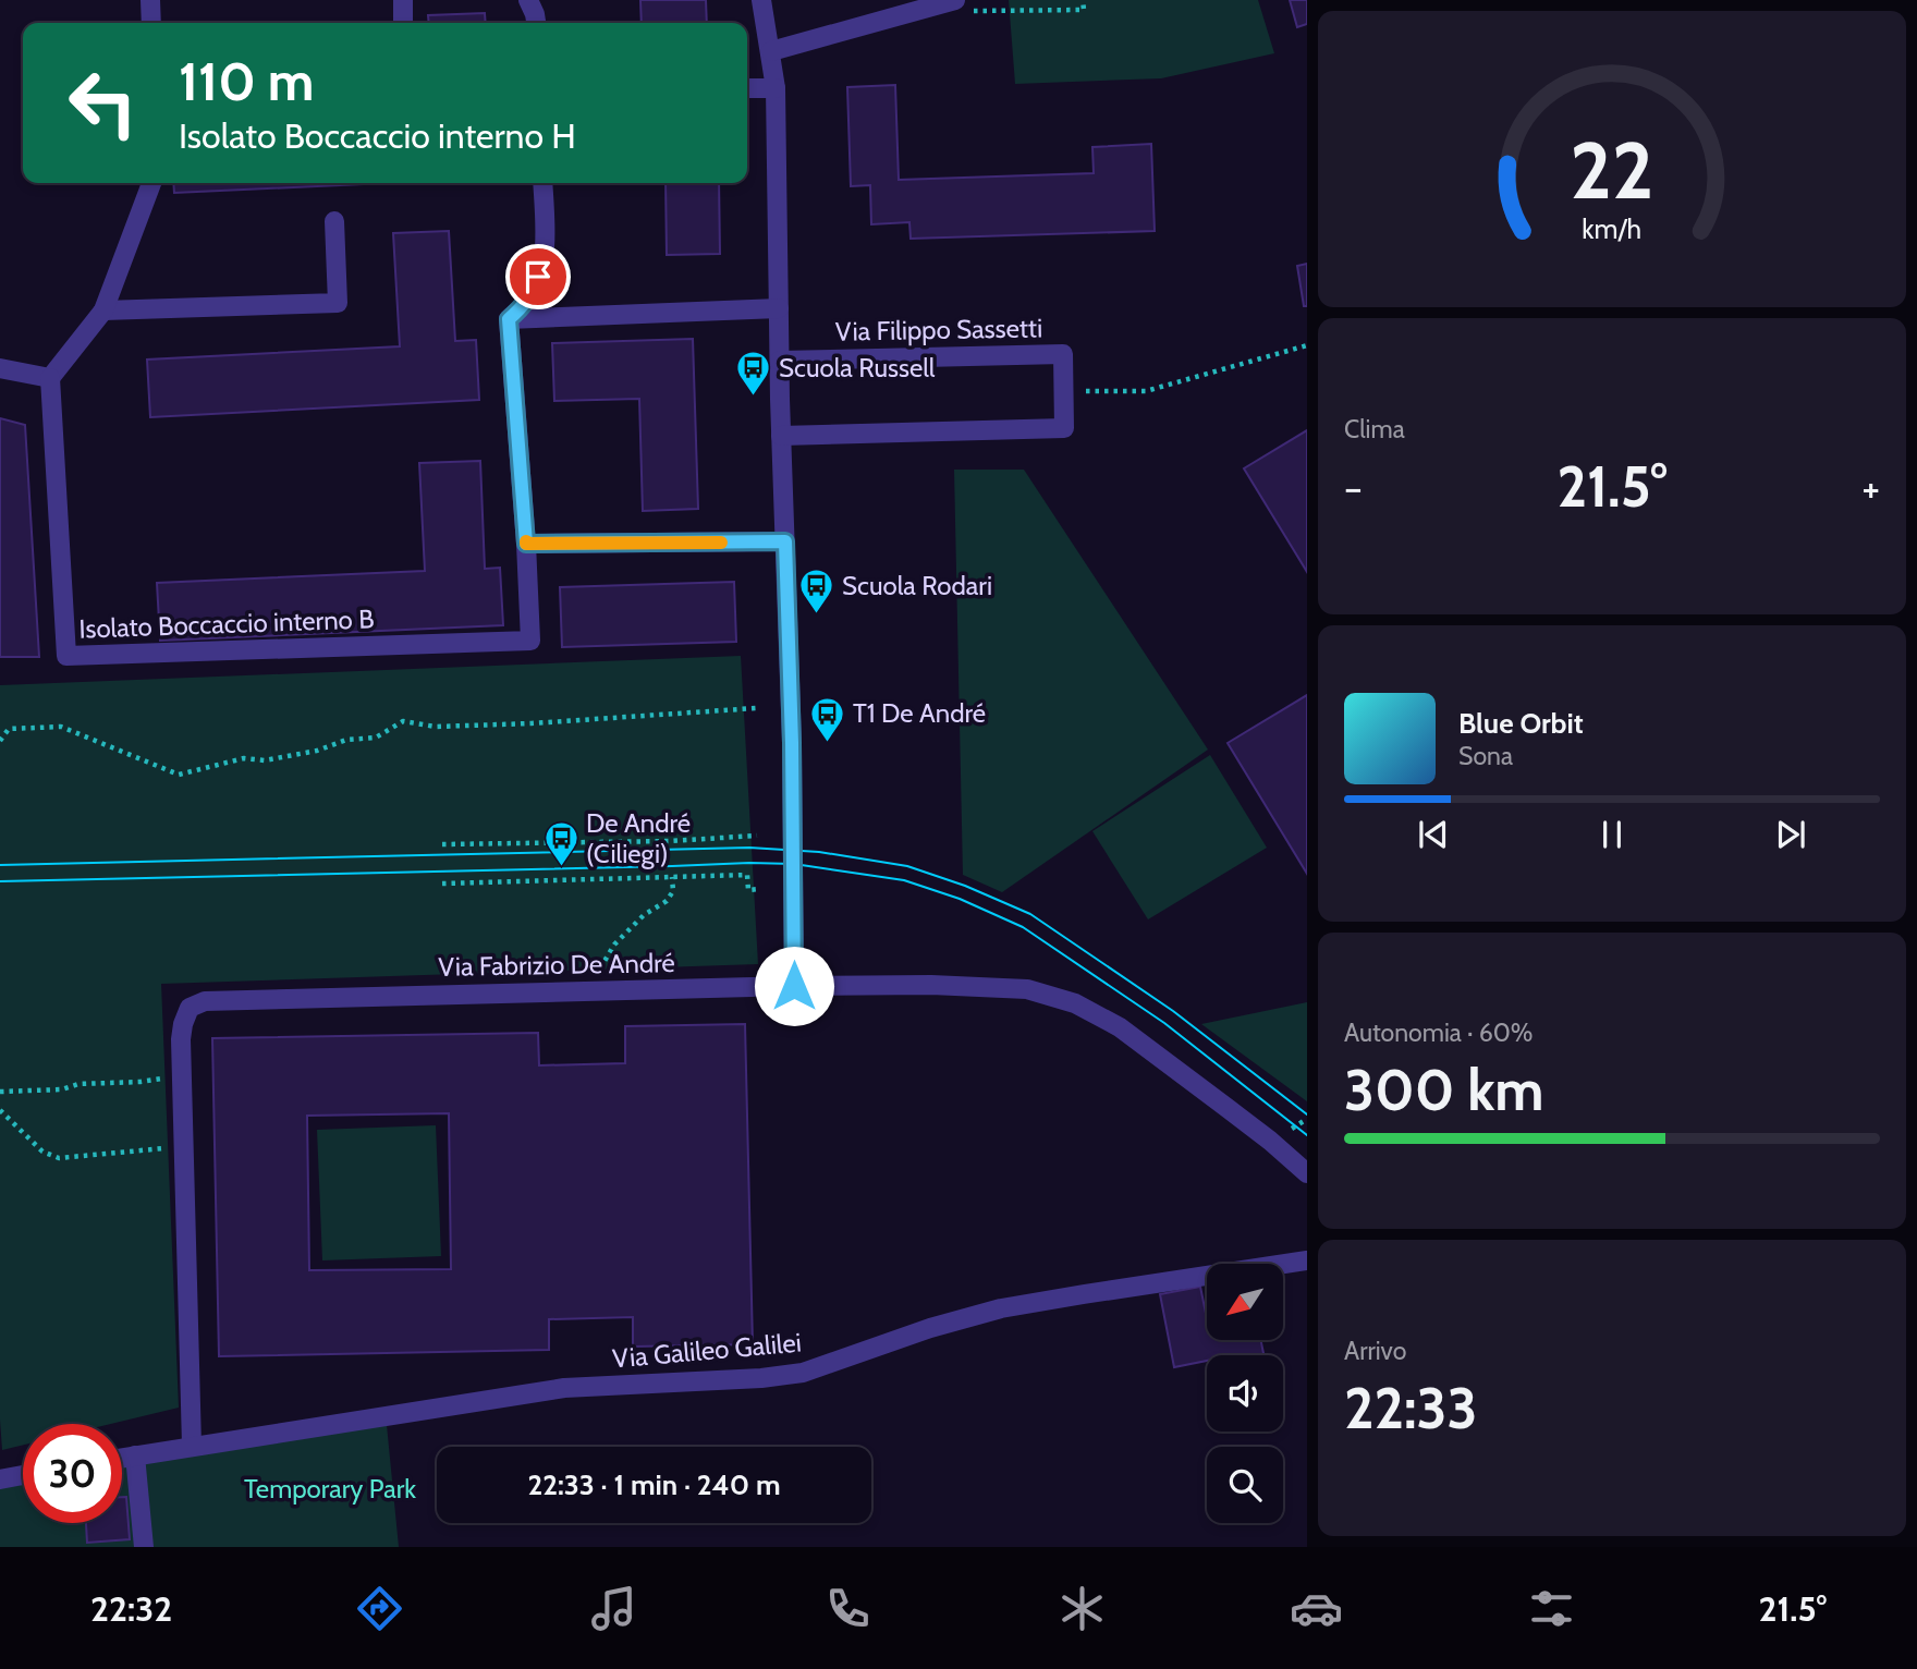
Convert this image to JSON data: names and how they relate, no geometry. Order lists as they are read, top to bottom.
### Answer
{
  "streets": {
    "street": [
      "Via Filippo Sassetti",
      "Isolato Boccaccio interno B",
      "Via Fabrizio De André",
      "Via Galileo Galilei"
    ]
  },
  "crossings": [
    ["Via Fabrizio De André", "Via Galileo Galilei"]
  ],
  "parks": ["Temporary Park"],
  "places": {
    "bus stop": [
      "Scuola Russell",
      "Scuola Rodari",
      "T1 De André",
      "De André (Ciliegi)"
    ]
  },
  "north": "bottom left",
  "page": {
    "turn": ["110 m", "Isolato Boccaccio interno H"],
    "tile": [
      "Clima",
      ["Autonomia · 60%", "300 km"],
      ["Arrivo", "22:33"]
    ],
    "heat": ["−", "21.5°", "+"],
    "song": ["Blue Orbit", "Sona"],
    "limit": "30",
    "trip": "22:33 · 1 min · 240 m",
    "tabs": ["22:32", "21.5°"],
    "gauge": ["22", "km/h"]
  }
}
